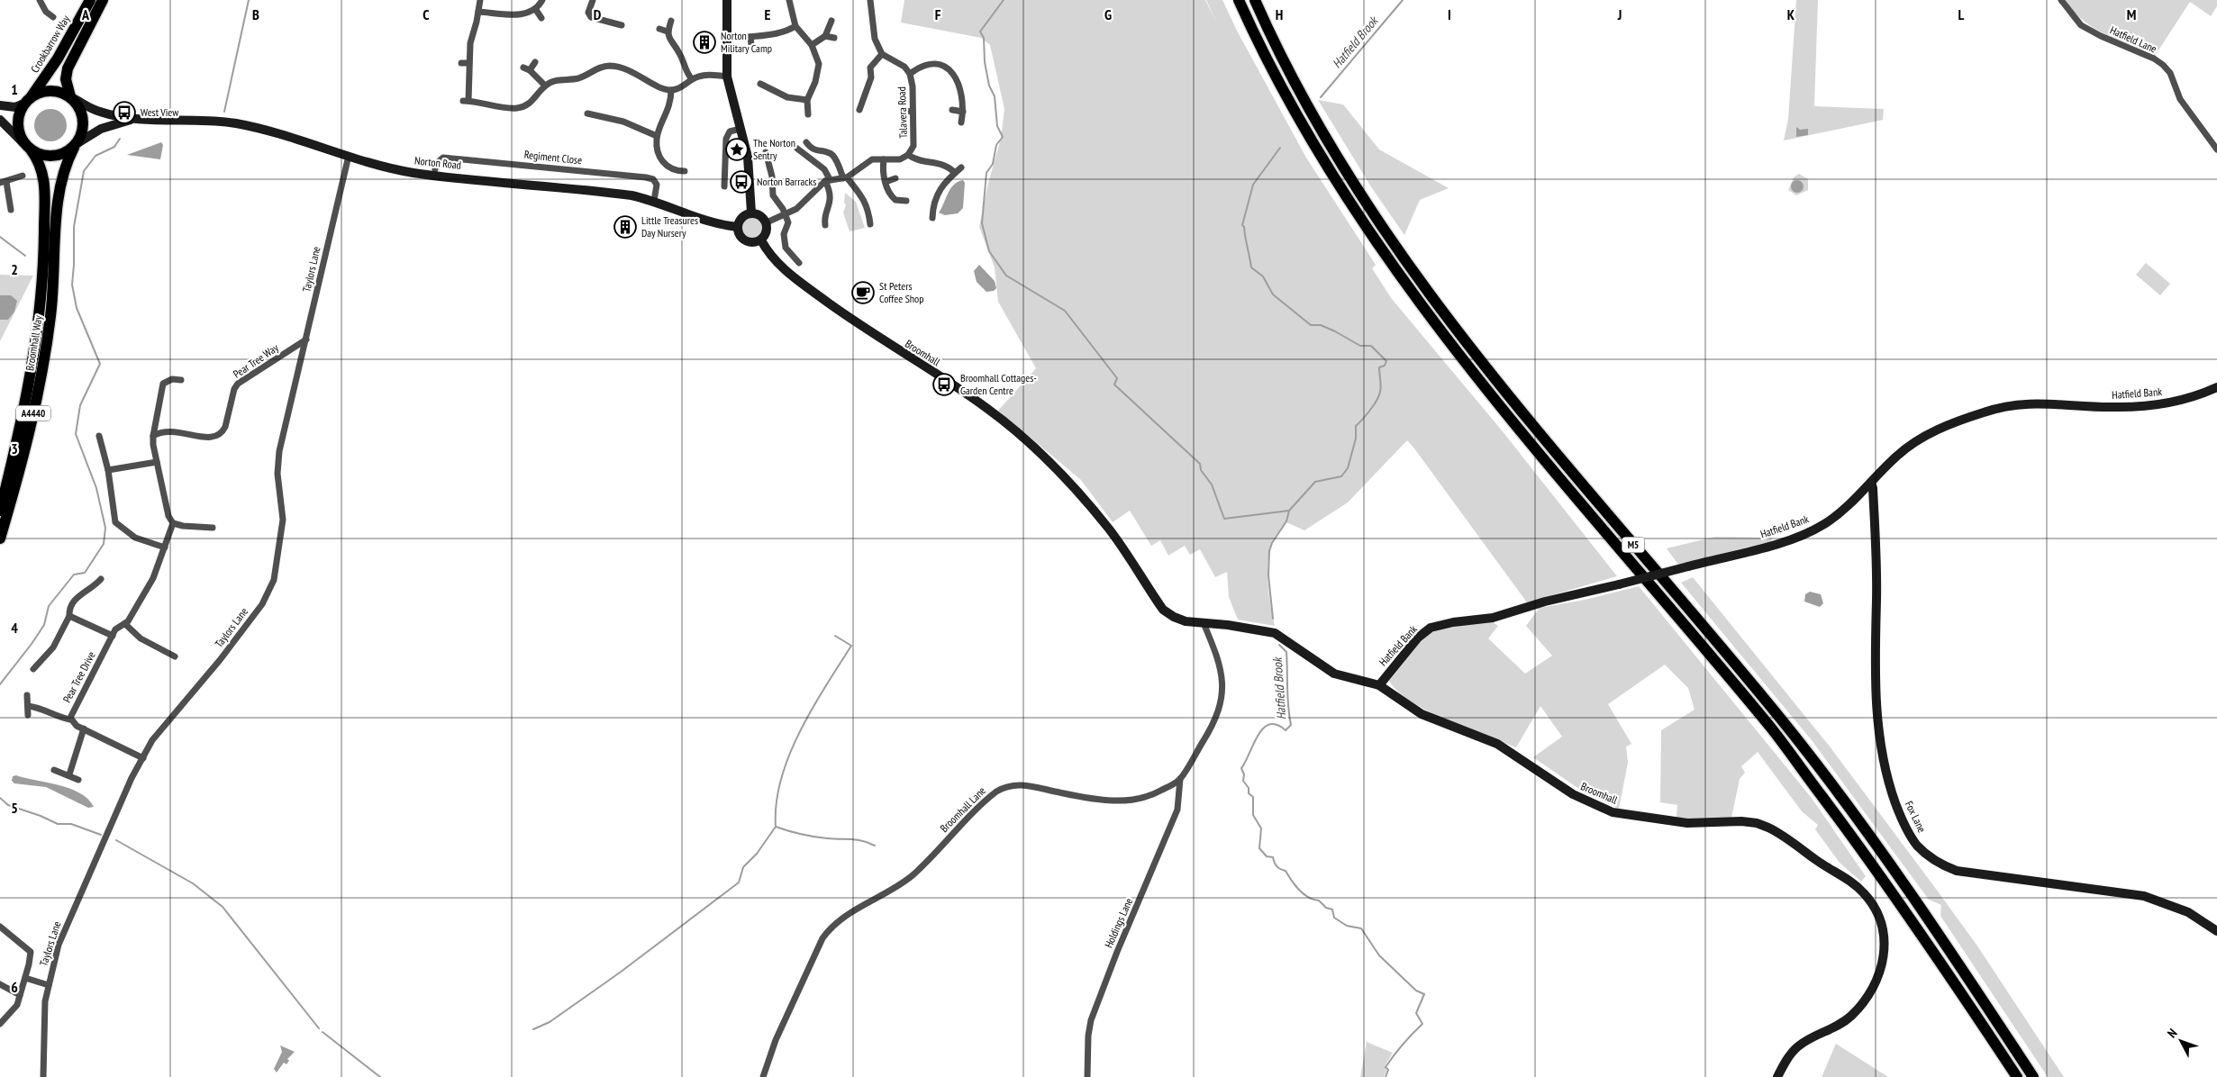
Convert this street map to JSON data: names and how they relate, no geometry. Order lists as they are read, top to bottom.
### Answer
{
  "streets": {
    "highway": [
      "Crookbarrow Way",
      "Broomhall Way",
      "A4440",
      "M5"
    ],
    "street": [
      "Hatfield Lane",
      "Talavera Road",
      "Regiment Close",
      "Norton Road",
      "Taylors Lane",
      "Broomhall",
      "Pear Tree Way",
      "Hatfield Bank",
      "Pear Tree Drive",
      "Broomhall Lane",
      "Fox Lane",
      "Holdings Lane"
    ]
  },
  "crossings": [
    ["Crookbarrow Way", "Norton Road"],
    ["Crookbarrow Way", "Broomhall Way"],
    ["Regiment Close", "Norton Road"],
    ["Norton Road", "Taylors Lane"],
    ["Norton Road", "Broomhall Way"],
    ["Norton Road", "Broomhall"],
    ["Taylors Lane", "Pear Tree Way"],
    ["Taylors Lane", "Pear Tree Drive"],
    ["Broomhall", "Hatfield Bank"],
    ["Broomhall", "Broomhall Lane"],
    ["Hatfield Bank", "Fox Lane"],
    ["Broomhall Lane", "Holdings Lane"]
  ],
  "water": ["Hatfield Brook"],
  "places": {
    "building": ["Norton Military Camp", "Little Treasures Day Nursery"],
    "bus stop": ["West View", "Norton Barracks", "Broomhall Cottages- Garden Centre"],
    "place": ["The Norton Sentry"],
    "cafe": ["St Peters Coffee Shop"]
  },
  "north": "top left",
  "grid": {
    "columns": [
      "A",
      "B",
      "C",
      "D",
      "E",
      "F",
      "G",
      "H",
      "I",
      "J",
      "K",
      "L",
      "M"
    ],
    "rows": [
      "1",
      "2",
      "3",
      "4",
      "5",
      "6"
    ]
  }
}
